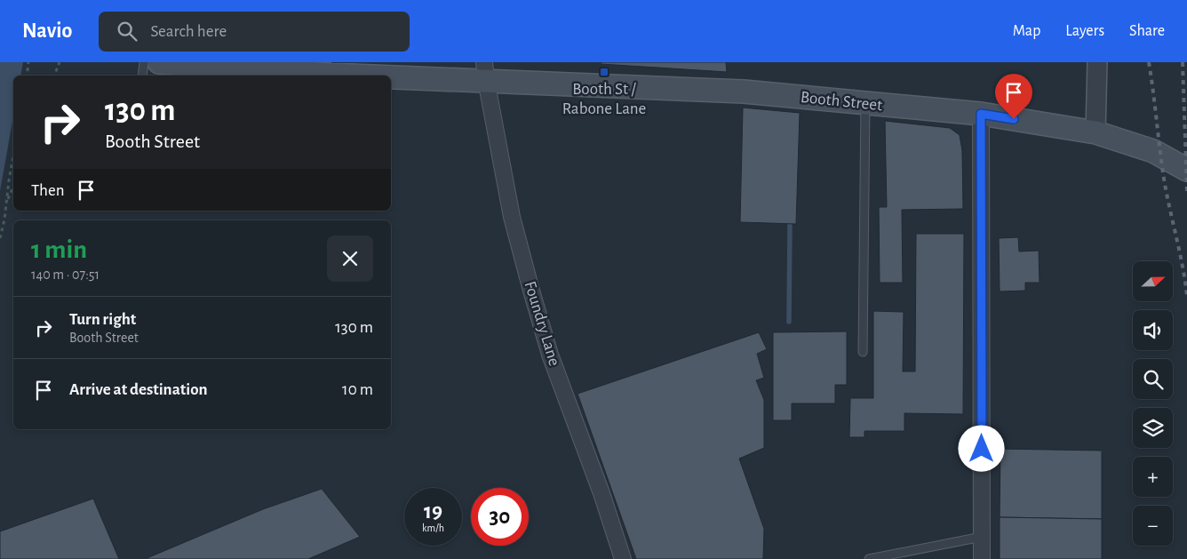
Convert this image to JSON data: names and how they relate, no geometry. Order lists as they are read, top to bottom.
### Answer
{
  "streets": {
    "main road": ["Booth Street"],
    "street": ["Foundry Lane"]
  },
  "crossings": [
    ["Booth Street", "Foundry Lane"]
  ],
  "places": {
    "transit": ["Booth St / Rabone Lane"]
  },
  "north": "right",
  "page": {
    "header": "Navio",
    "search": "Search here",
    "nav": ["Map", "Layers", "Share"],
    "turn": ["130 m", "Booth Street"],
    "then": "Then",
    "heading": ["1 min", "140 m · 07:51"],
    "map_buttons": ["+", "−"],
    "list": [
      {
        "name": "Turn right",
        "note": "Booth Street",
        "value": "130 m"
      },
      {
        "name": "Arrive at destination",
        "value": "10 m"
      }
    ],
    "speed": "19 km/h",
    "limit": "30"
  }
}
